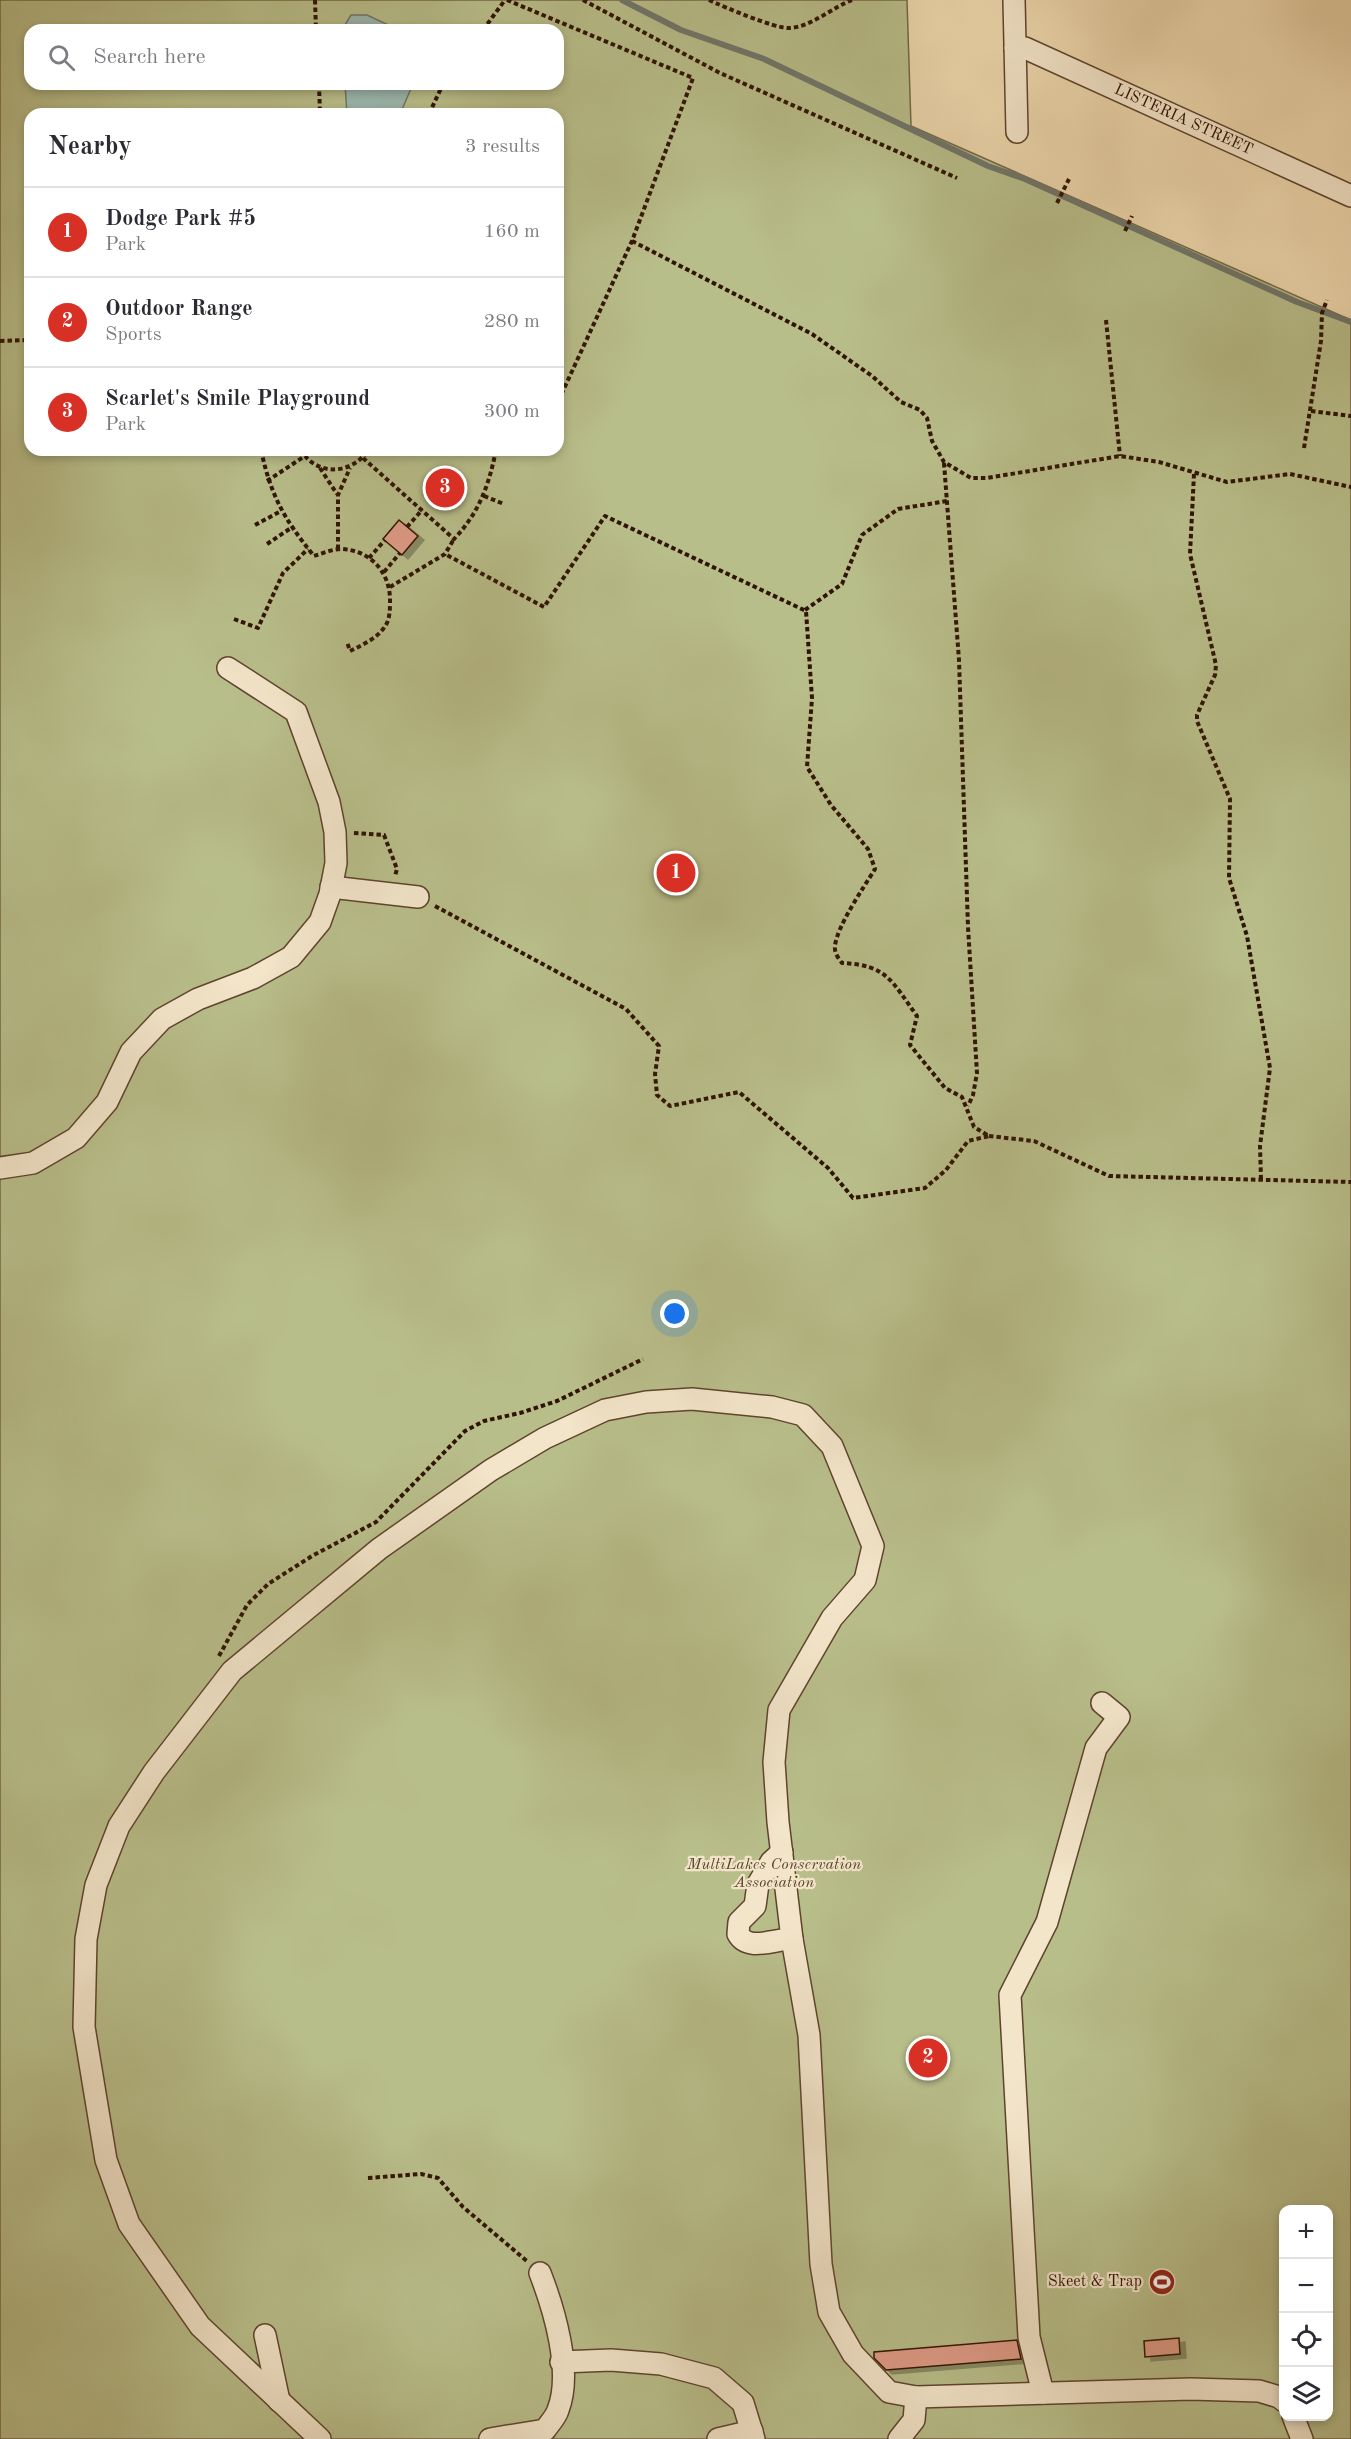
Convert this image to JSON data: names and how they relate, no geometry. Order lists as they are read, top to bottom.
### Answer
{
  "streets": {
    "street": ["LISTERIA STREET"]
  },
  "parks": ["MultiLakes Conservation Association"],
  "places": {
    "sports": ["Skeet & Trap"]
  },
  "page": {
    "search": "Search here",
    "heading": ["Nearby", "3 results"],
    "list": [
      {
        "mark": "1",
        "name": "Dodge Park #5",
        "note": "Park",
        "value": "160 m"
      },
      {
        "mark": "2",
        "name": "Outdoor Range",
        "note": "Sports",
        "value": "280 m"
      },
      {
        "mark": "3",
        "name": "Scarlet's Smile Playground",
        "note": "Park",
        "value": "300 m"
      }
    ],
    "pins": ["3", "1", "2"],
    "map_buttons": ["+", "−"]
  }
}
